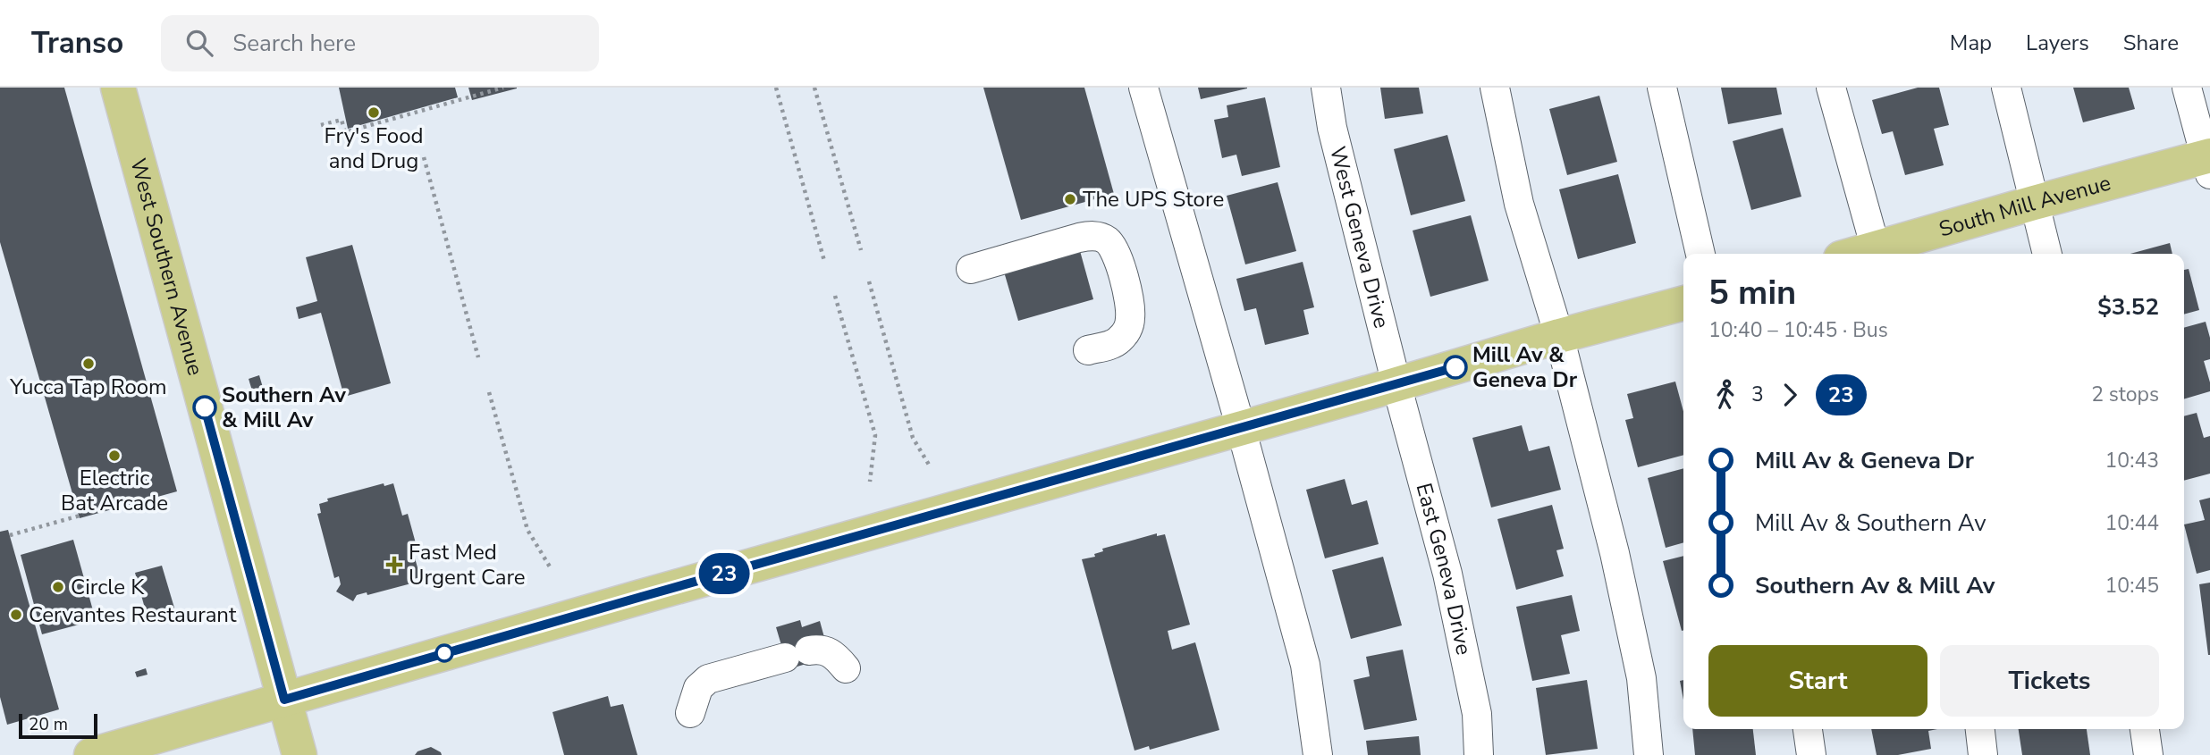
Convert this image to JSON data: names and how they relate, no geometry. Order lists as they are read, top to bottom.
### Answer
{
  "streets": {
    "main road": ["South Mill Avenue", "West Southern Avenue"],
    "street": ["West Geneva Drive", "East Geneva Drive"]
  },
  "crossings": [
    ["West Geneva Drive", "East Geneva Drive"]
  ],
  "places": {
    "other": [
      "Fry's Food and Drug",
      "The UPS Store",
      "Yucca Tap Room",
      "Mill Av & Geneva Dr",
      "Southern Av & Mill Av",
      "Electric Bat Arcade",
      "Circle K",
      "Cervantes Restaurant"
    ],
    "health": ["Fast Med Urgent Care"]
  },
  "lines": ["bus line 23"],
  "scale_bar": "20 m",
  "page": {
    "header": "Transo",
    "search": "Search here",
    "nav": ["Map", "Layers", "Share"],
    "on_map": "23",
    "heading": ["5 min", "10:40 – 10:45 · Bus", "$3.52"],
    "legs": ["3", "23", "2 stops"],
    "list": [
      {
        "name": "Mill Av & Geneva Dr",
        "value": "10:43"
      },
      {
        "name": "Mill Av & Southern Av",
        "value": "10:44"
      },
      {
        "name": "Southern Av & Mill Av",
        "value": "10:45"
      }
    ],
    "buttons": ["Start", "Tickets"],
    "scale": "20 m"
  }
}
